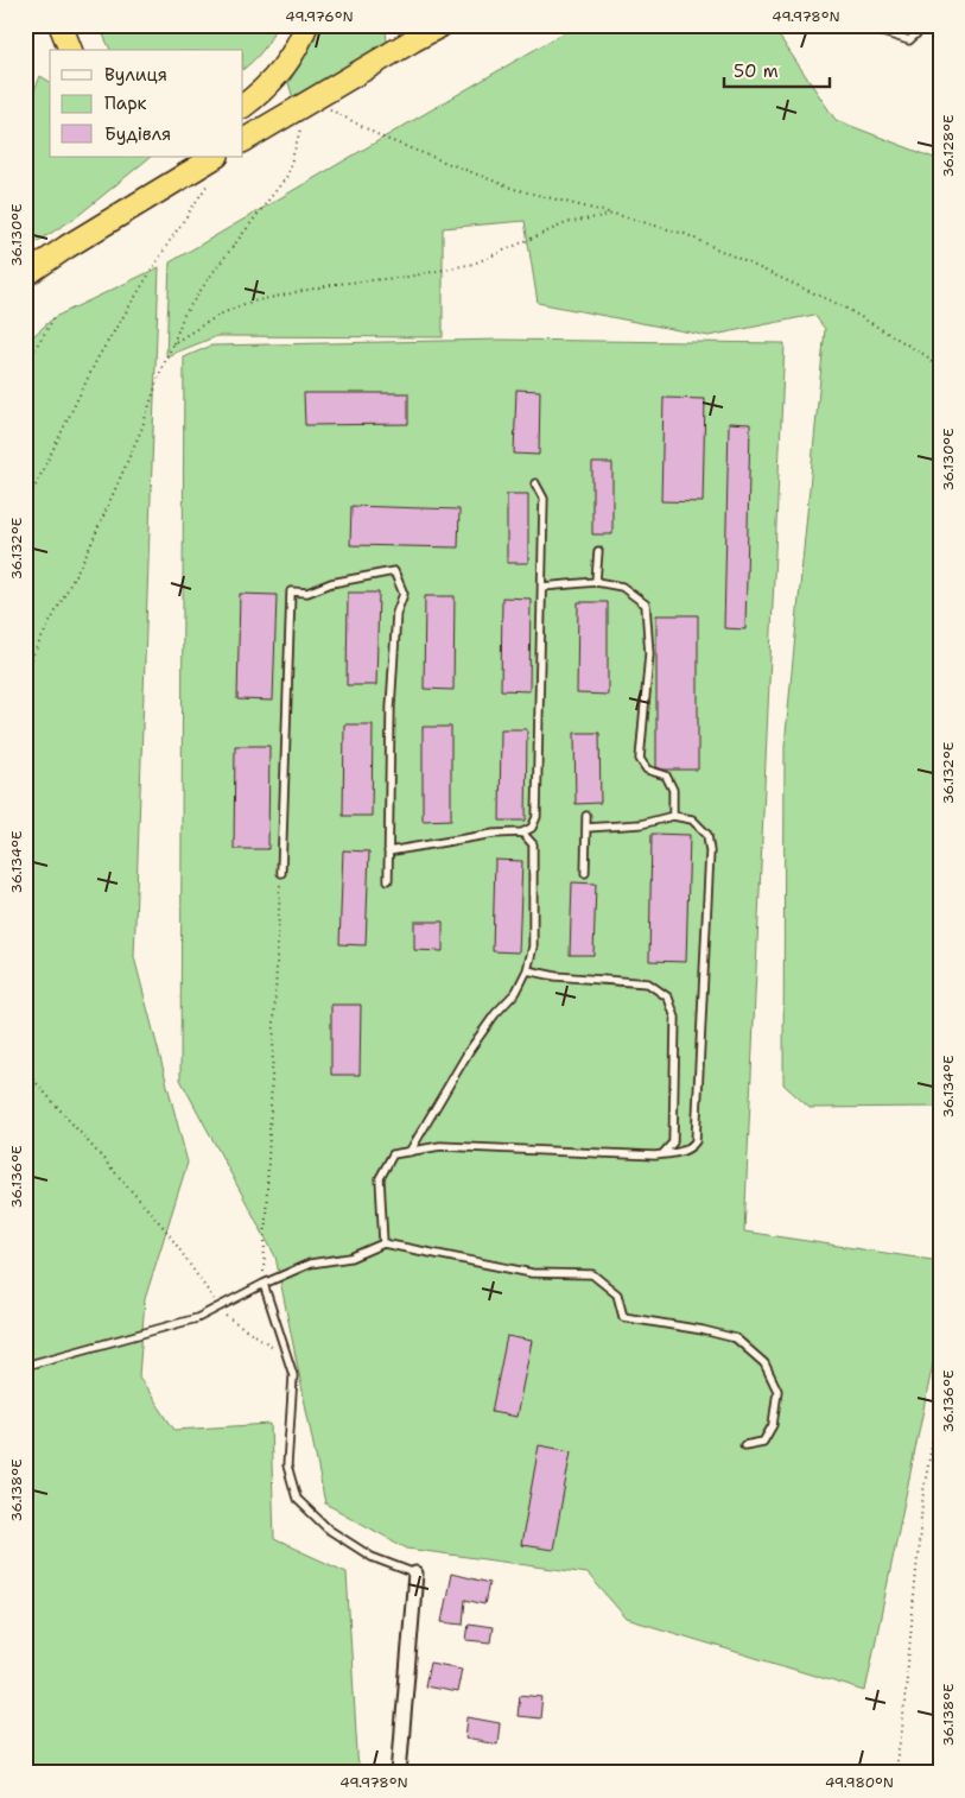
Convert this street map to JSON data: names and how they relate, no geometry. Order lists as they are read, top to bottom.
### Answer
{
  "legend": ["Вулиця", "Парк", "Будівля"],
  "scale_bar": "50 m",
  "coordinates": [
    "49.976°N",
    "49.978°N",
    "36.128°E",
    "36.130°E",
    "36.132°E",
    "36.134°E",
    "36.136°E",
    "36.138°E",
    "49.980°N"
  ]
}
